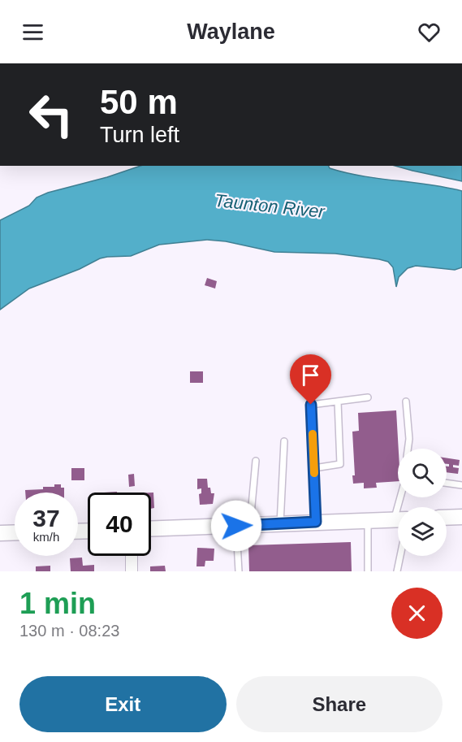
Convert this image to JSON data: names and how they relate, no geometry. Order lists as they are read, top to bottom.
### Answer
{
  "water": ["Taunton River"],
  "page": {
    "header": "Waylane",
    "turn": ["50 m", "Turn left"],
    "speed": "37 km/h",
    "limit": "40",
    "heading": ["1 min", "130 m · 08:23"],
    "buttons": ["Exit", "Share"]
  }
}
